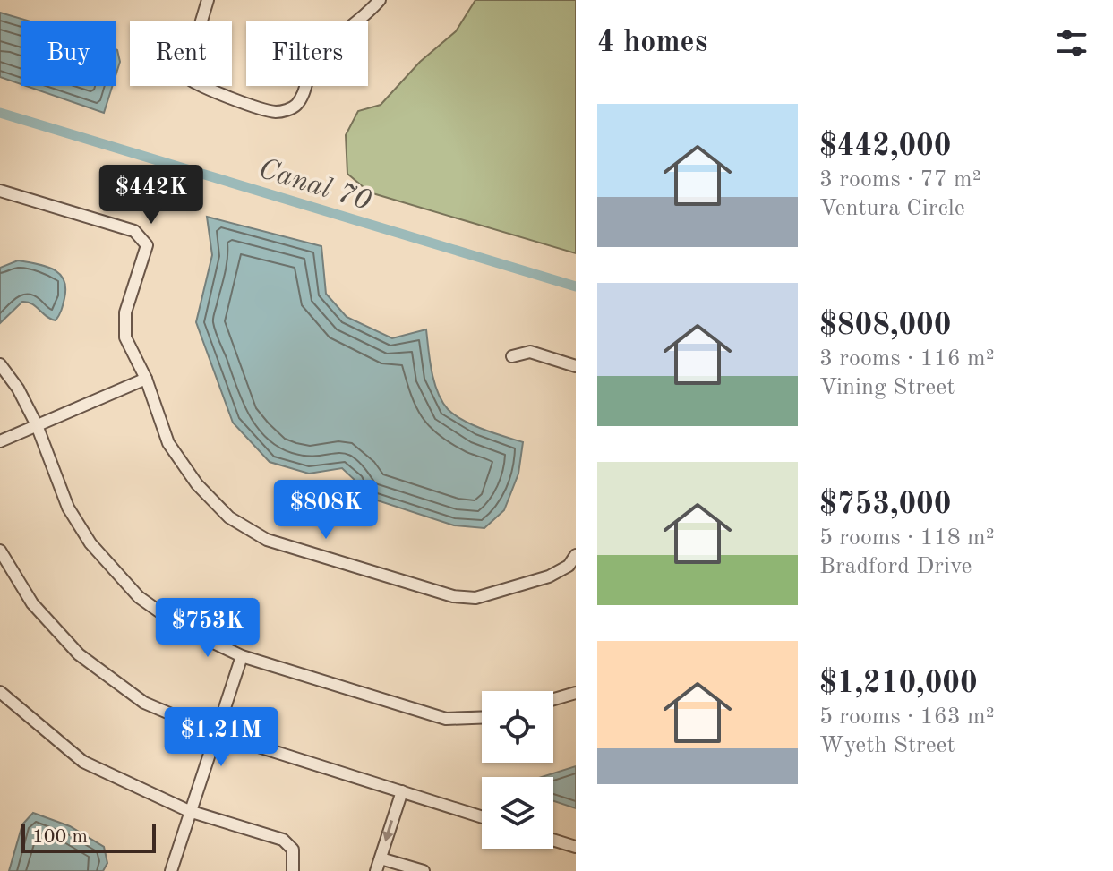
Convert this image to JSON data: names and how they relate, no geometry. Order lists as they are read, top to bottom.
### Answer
{
  "water": ["Canal 70"],
  "scale_bar": "100 m",
  "page": {
    "heading": "4 homes",
    "chip": ["Buy", "Rent", "Filters"],
    "list": [
      {
        "name": "$442,000",
        "note": "3 rooms · 77 m² · Ventura Circle"
      },
      {
        "name": "$808,000",
        "note": "3 rooms · 116 m² · Vining Street"
      },
      {
        "name": "$753,000",
        "note": "5 rooms · 118 m² · Bradford Drive"
      },
      {
        "name": "$1,210,000",
        "note": "5 rooms · 163 m² · Wyeth Street"
      }
    ],
    "price": [
      "$442K",
      "$808K",
      "$753K",
      "$1.21M"
    ],
    "scale": "100 m"
  }
}
